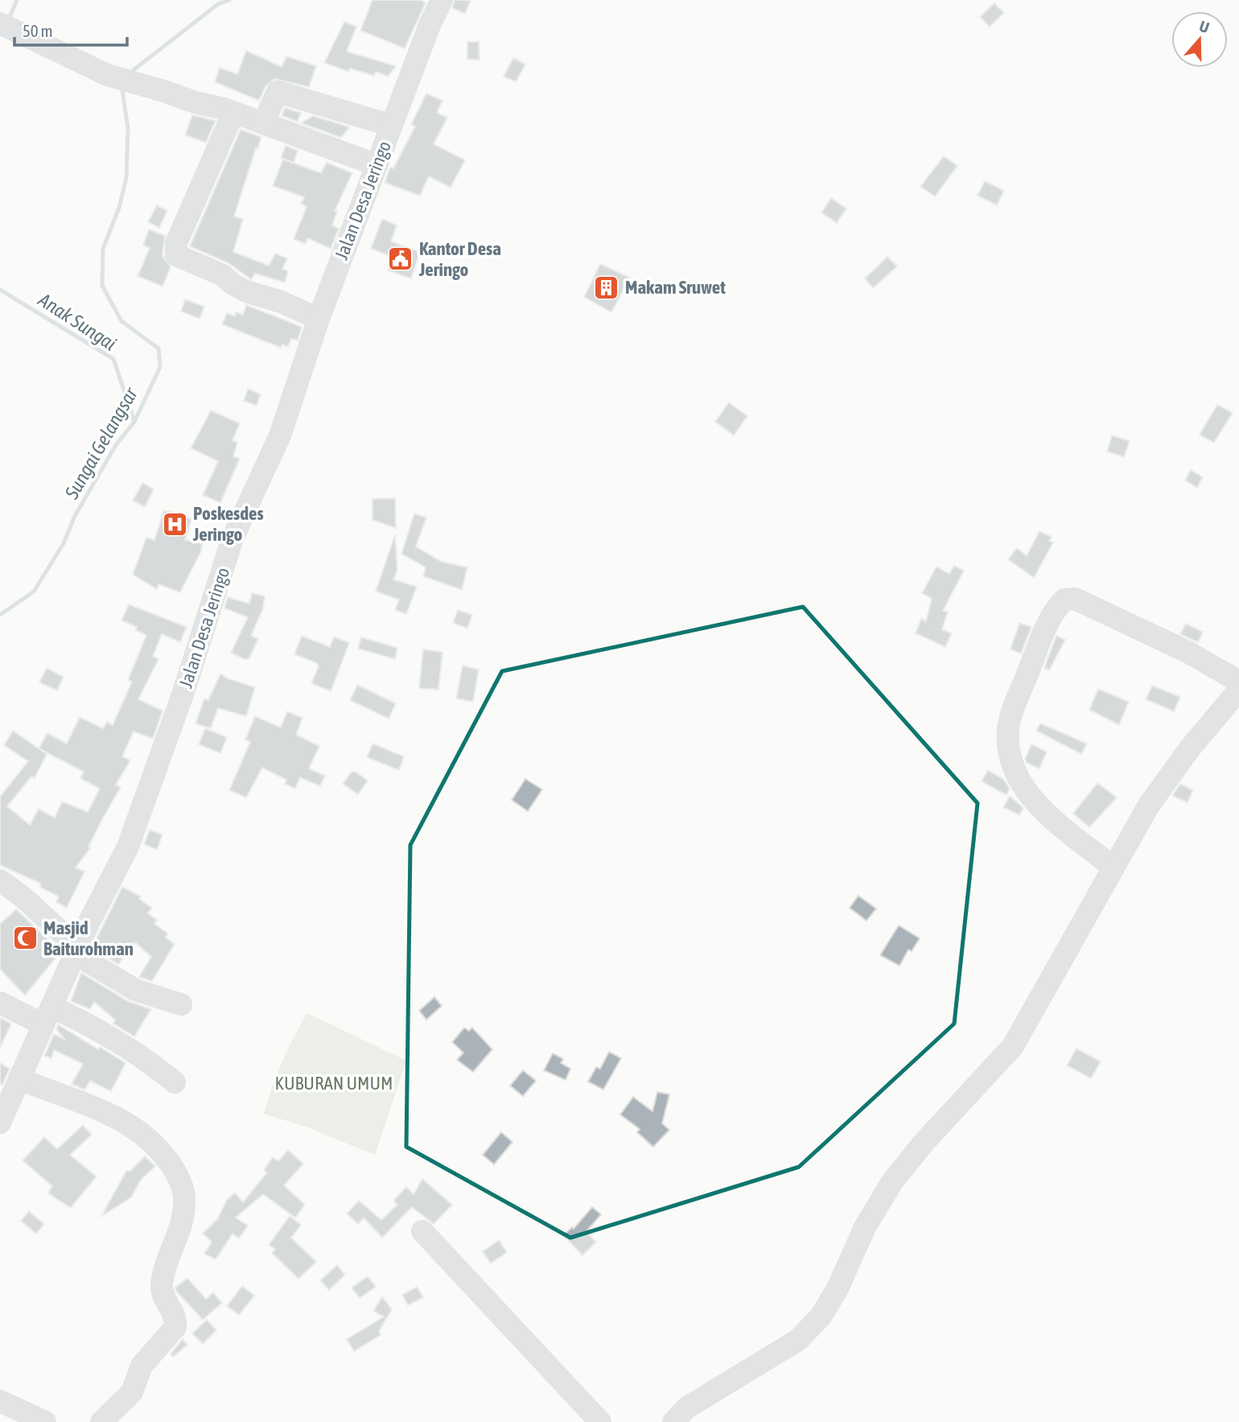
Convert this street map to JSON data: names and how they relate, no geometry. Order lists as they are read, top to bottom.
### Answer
{
  "streets": {
    "street": ["Jalan Desa Jeringo"]
  },
  "water": ["Anak Sungai", "Sungai Gelangsar"],
  "parks": ["KUBURAN UMUM"],
  "places": {
    "public building": ["Kantor Desa Jeringo"],
    "building": ["Makam Sruwet"],
    "hospital": ["Poskesdes Jeringo"],
    "mosque": ["Masjid Baiturohman"]
  },
  "scale_bar": "50 m",
  "north": "top"
}
